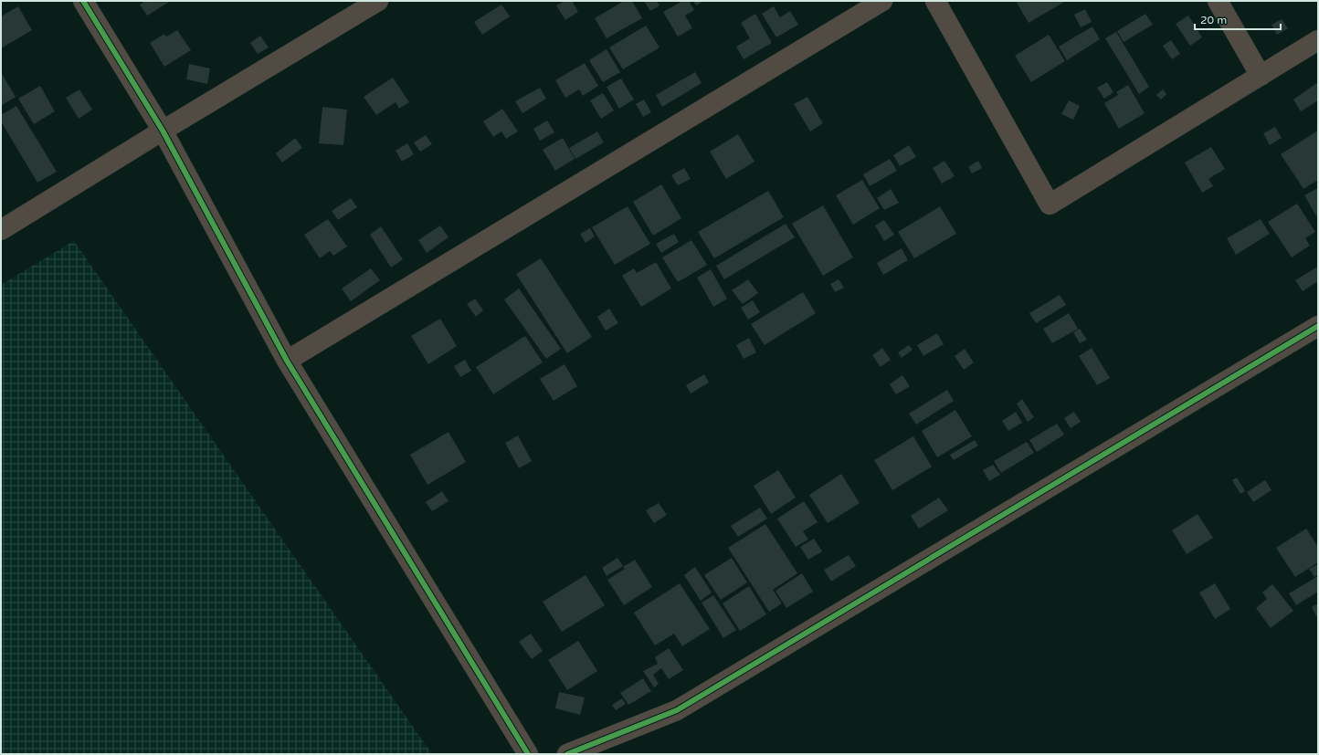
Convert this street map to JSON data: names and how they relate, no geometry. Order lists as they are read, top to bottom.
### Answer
{
  "scale_bar": "20 m"
}
